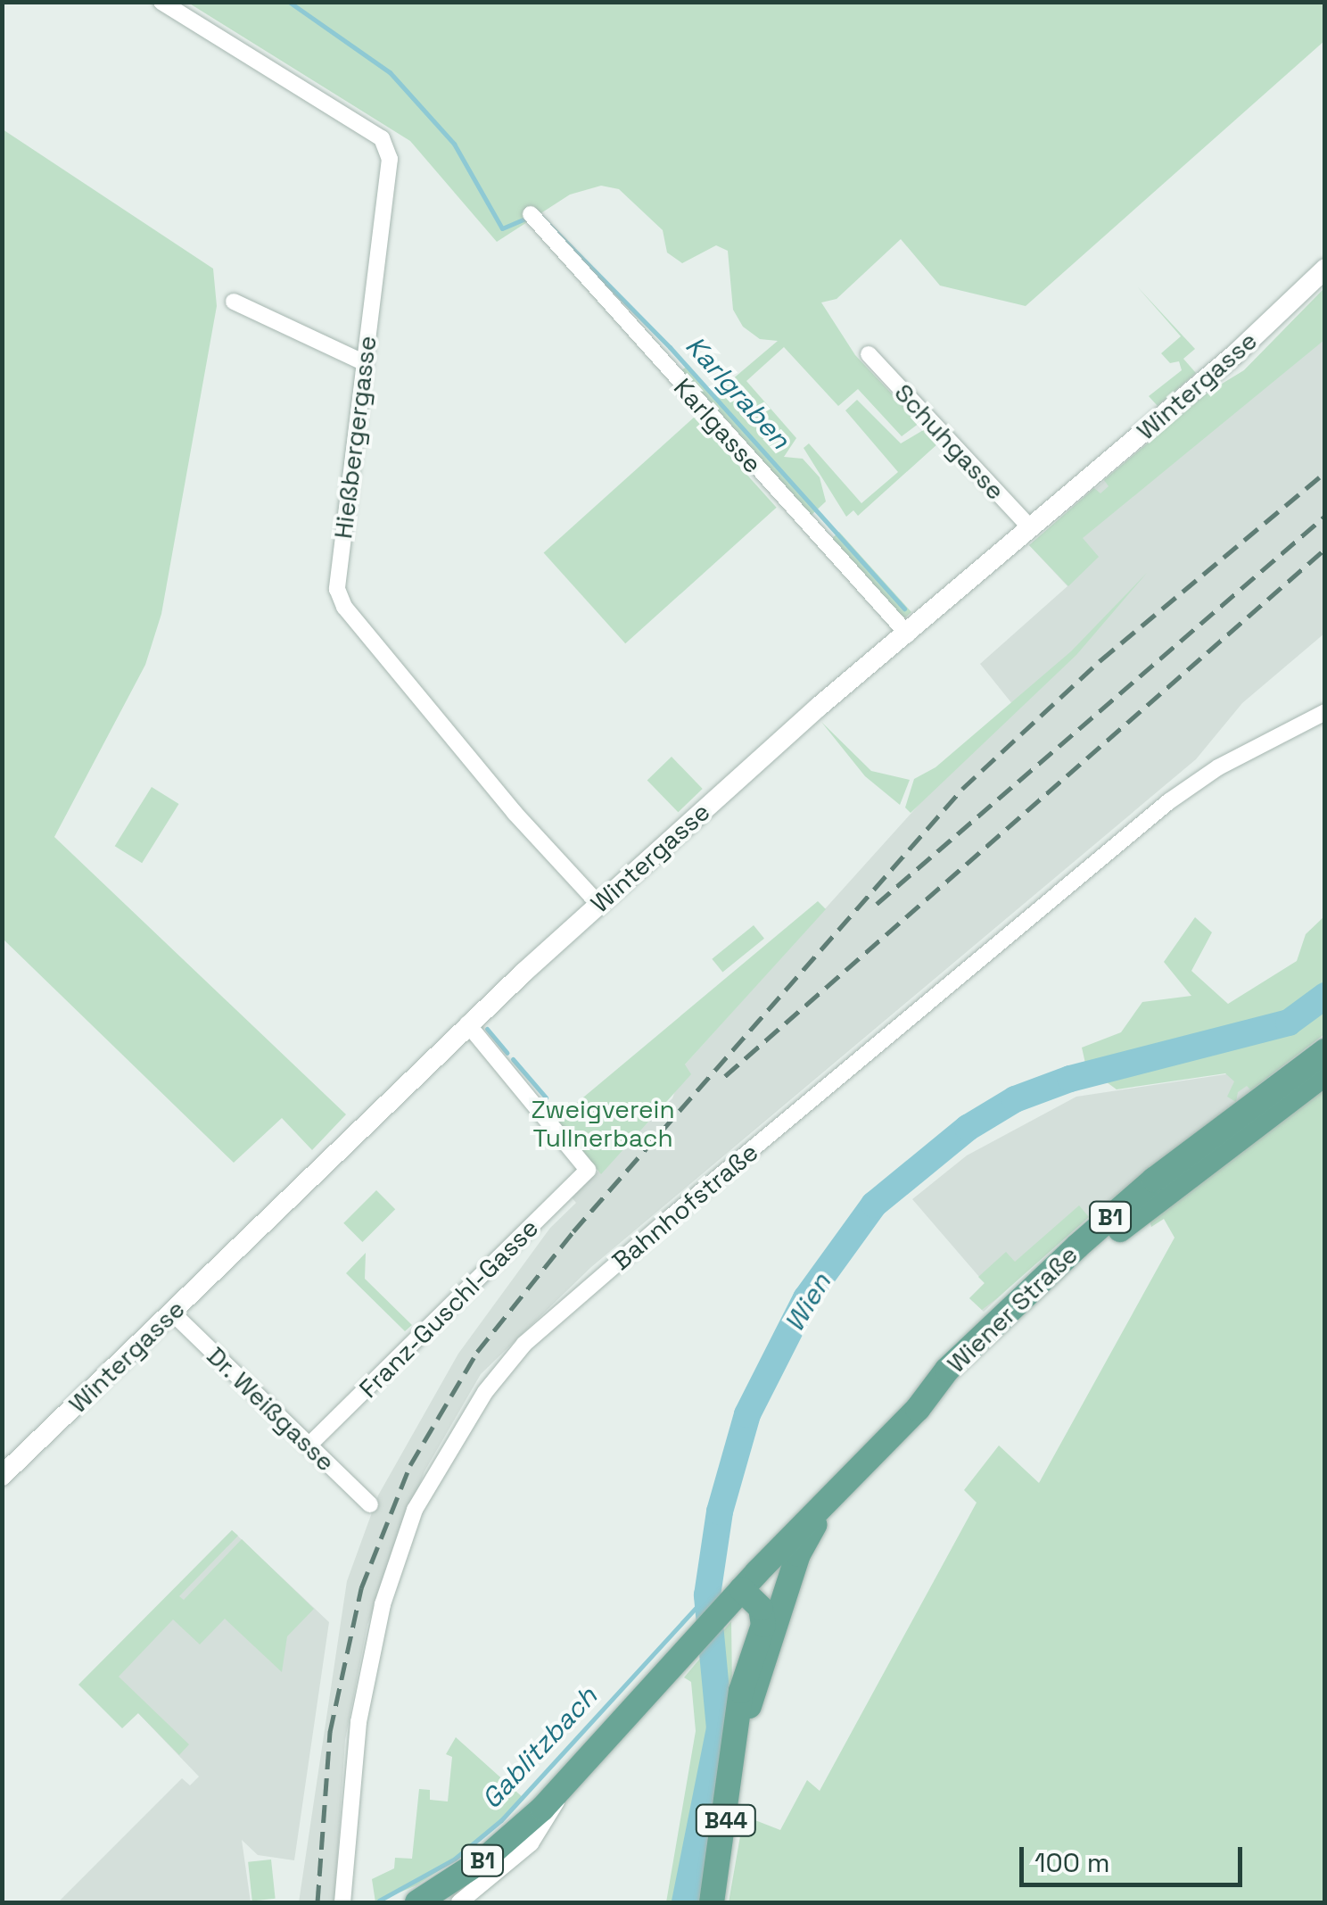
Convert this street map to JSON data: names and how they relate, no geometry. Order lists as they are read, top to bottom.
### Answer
{
  "streets": {
    "main road": ["B1", "Wiener Straße", "B44"],
    "street": [
      "Wintergasse",
      "Karlgasse",
      "Hießbergergasse",
      "Schuhgasse",
      "Bahnhofstraße",
      "Franz-Guschl-Gasse",
      "Dr. Weißgasse"
    ]
  },
  "crossings": [
    ["Wintergasse", "Karlgasse"],
    ["Wintergasse", "Hießbergergasse"],
    ["Wintergasse", "Schuhgasse"],
    ["Wintergasse", "Franz-Guschl-Gasse"],
    ["Wintergasse", "Dr. Weißgasse"],
    ["Franz-Guschl-Gasse", "Dr. Weißgasse"],
    ["Wiener Straße", "B44"]
  ],
  "water": ["Karlgraben", "Wien", "Gablitzbach"],
  "parks": ["Zweigverein Tullnerbach"],
  "scale_bar": "100 m"
}
